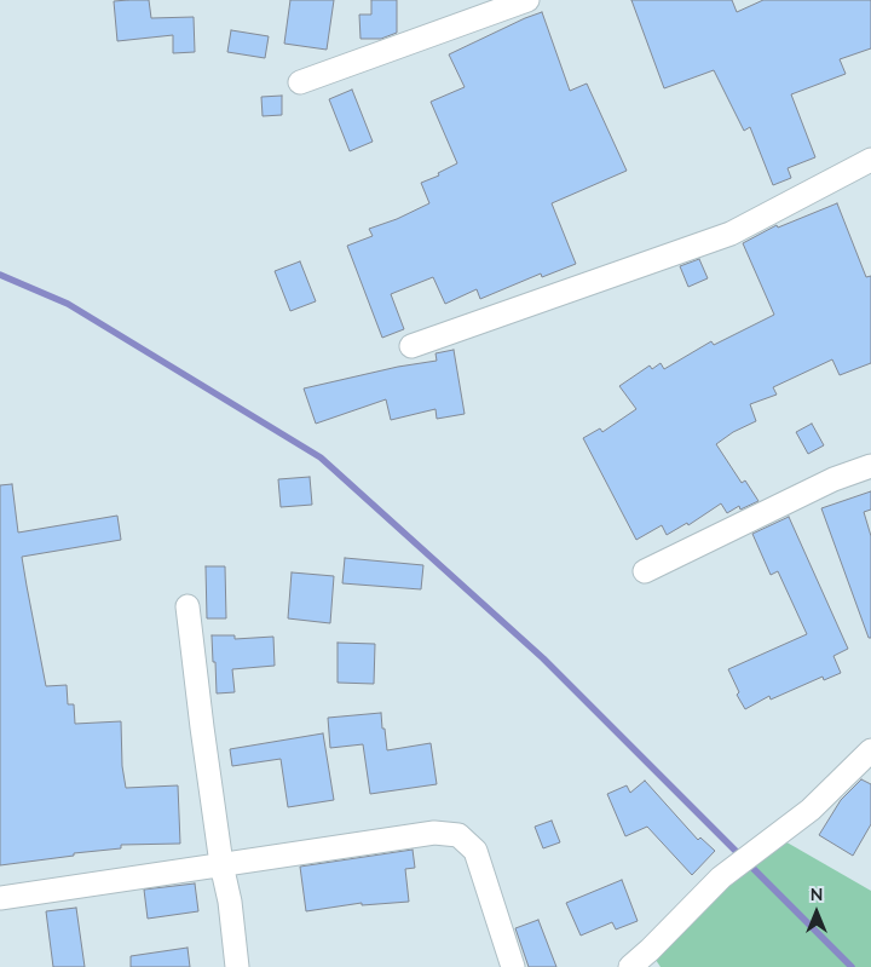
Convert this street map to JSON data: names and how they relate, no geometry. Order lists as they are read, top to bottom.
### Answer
{
  "north": "top"
}
